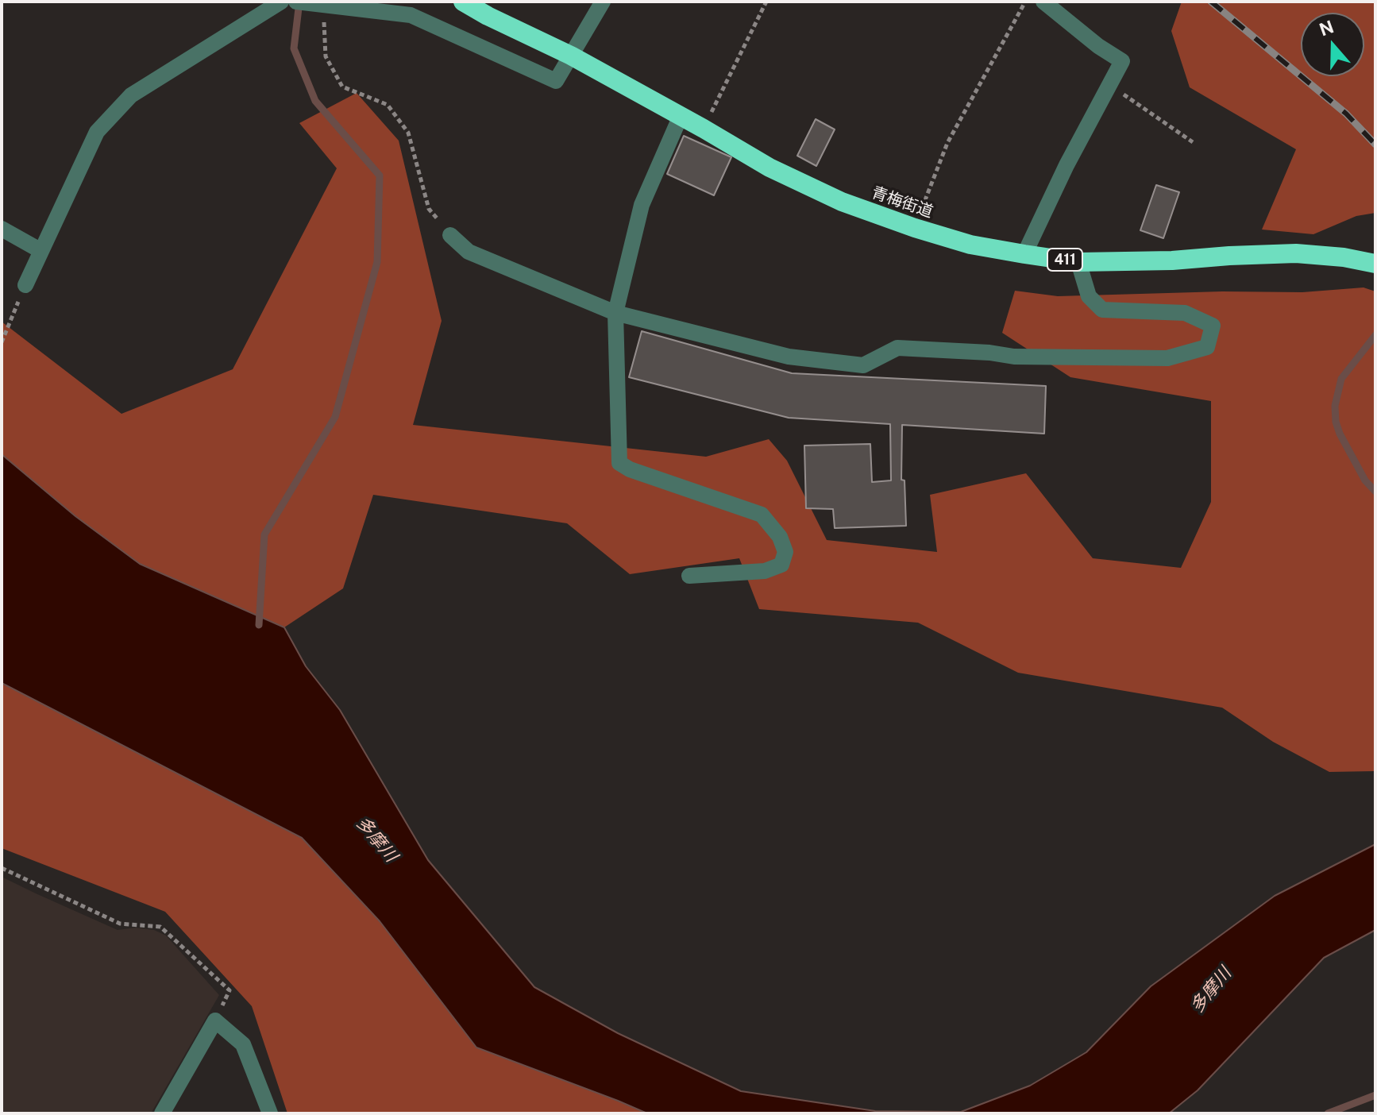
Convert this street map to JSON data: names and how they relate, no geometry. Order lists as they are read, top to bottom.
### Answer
{
  "streets": {
    "highway": ["青梅街道", "411"]
  },
  "water": ["多摩川"],
  "north": "top"
}
